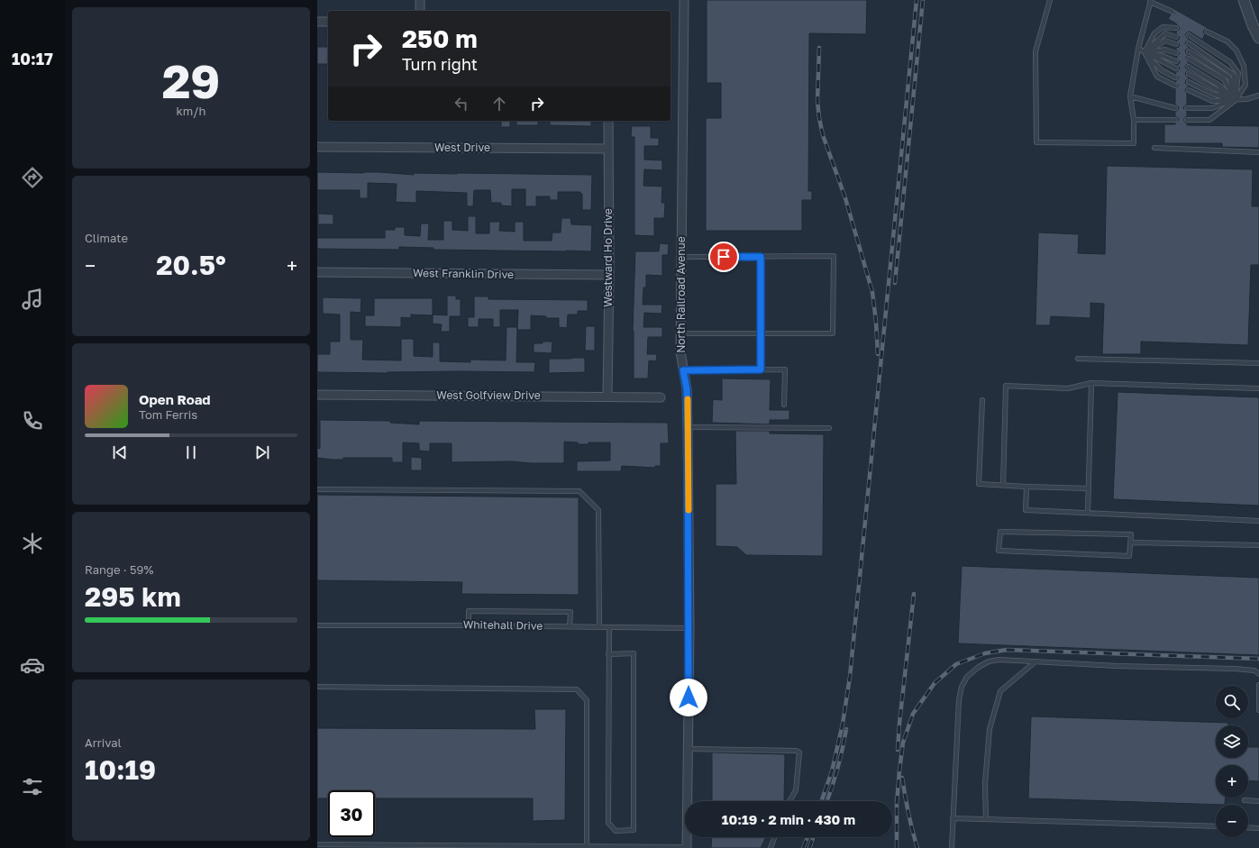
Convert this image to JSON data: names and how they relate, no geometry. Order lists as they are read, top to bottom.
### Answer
{
  "streets": {
    "street": [
      "West Drive",
      "Westward Ho Drive",
      "West Franklin Drive",
      "North Railroad Avenue",
      "West Golfview Drive"
    ],
    "lane": ["Whitehall Drive"]
  },
  "crossings": [
    ["West Drive", "Westward Ho Drive"],
    ["Westward Ho Drive", "West Franklin Drive"],
    ["Westward Ho Drive", "West Golfview Drive"],
    ["North Railroad Avenue", "Whitehall Drive"]
  ],
  "page": {
    "tabs": "10:17",
    "tile": [
      ["29", "km/h"],
      "Climate",
      ["Range · 59%", "295 km"],
      ["Arrival", "10:19"]
    ],
    "turn": ["250 m", "Turn right"],
    "heat": ["−", "20.5°", "+"],
    "song": ["Open Road", "Tom Ferris"],
    "map_buttons": ["+", "−"],
    "limit": "30",
    "trip": "10:19 · 2 min · 430 m"
  }
}
